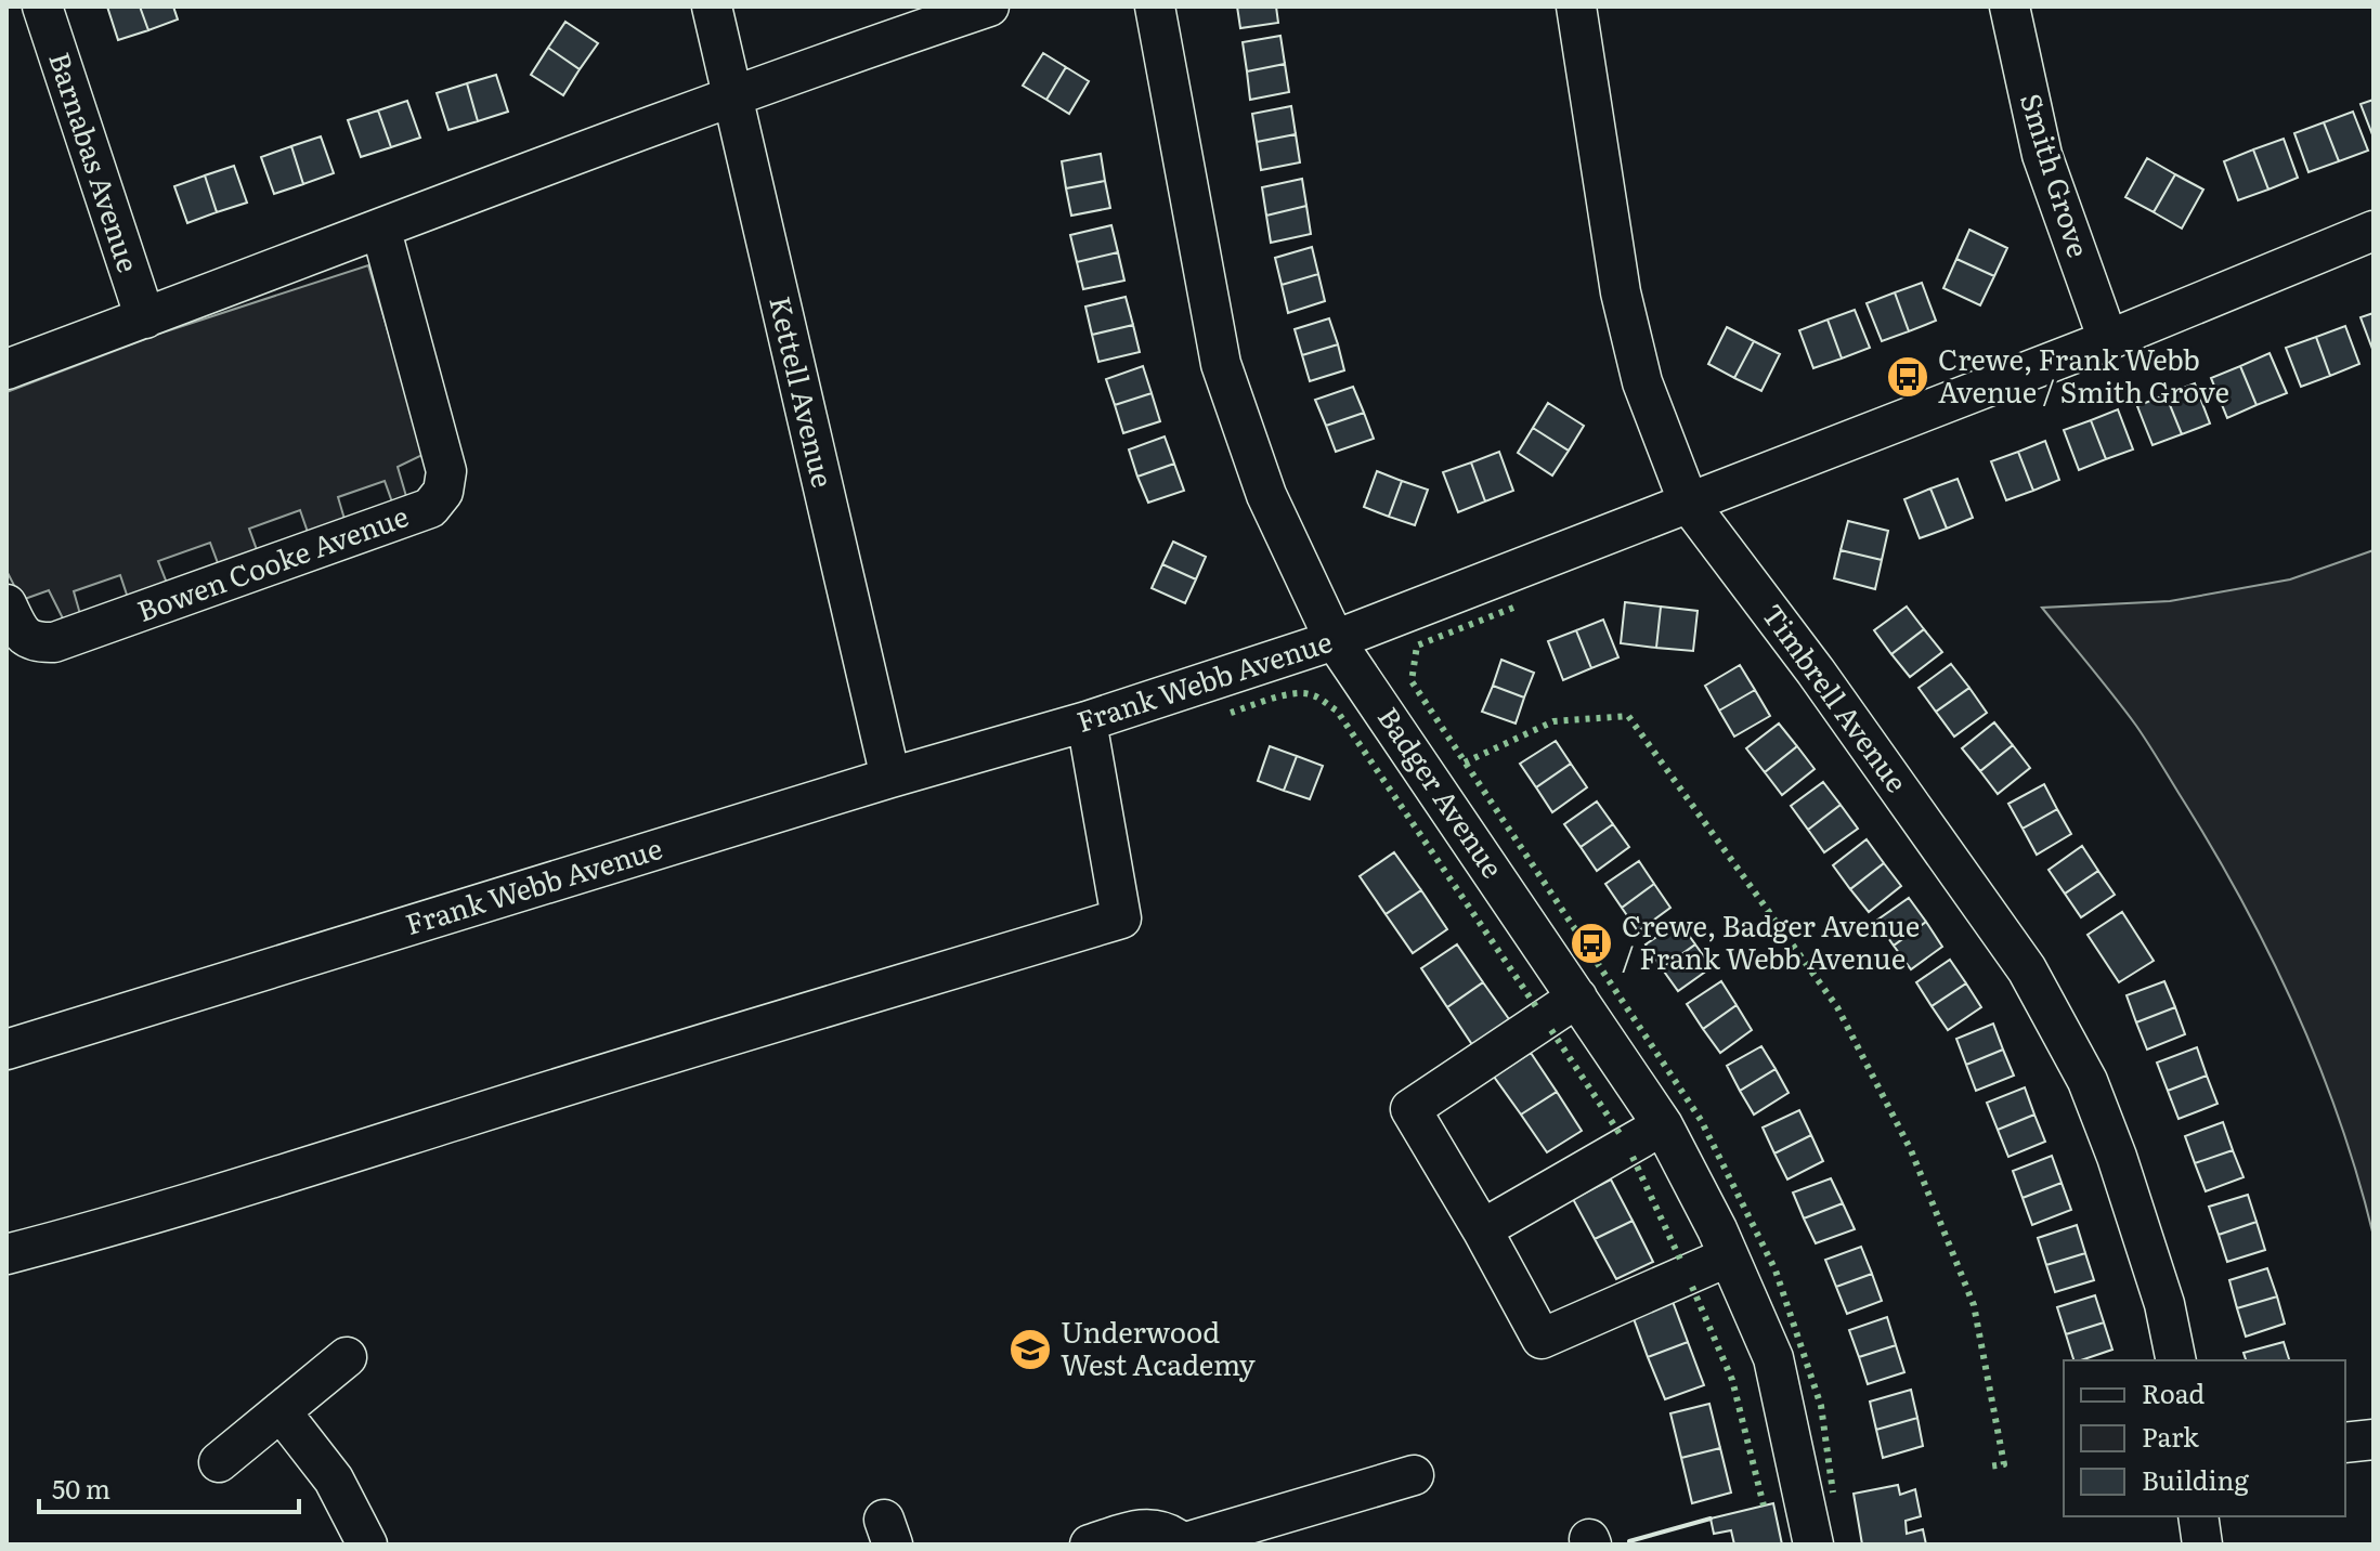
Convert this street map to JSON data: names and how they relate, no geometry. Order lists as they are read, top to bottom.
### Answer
{
  "streets": {
    "street": [
      "Barnabas Avenue",
      "Smith Grove",
      "Kettell Avenue",
      "Bowen Cooke Avenue",
      "Frank Webb Avenue",
      "Timbrell Avenue",
      "Badger Avenue"
    ]
  },
  "crossings": [
    ["Smith Grove", "Frank Webb Avenue"],
    ["Kettell Avenue", "Frank Webb Avenue"],
    ["Frank Webb Avenue", "Timbrell Avenue"],
    ["Frank Webb Avenue", "Badger Avenue"]
  ],
  "places": {
    "bus stop": ["Crewe, Frank Webb Avenue / Smith Grove", "Crewe, Badger Avenue / Frank Webb Avenue"],
    "school or university": ["Underwood West Academy"]
  },
  "legend": ["Road", "Park", "Building"],
  "scale_bar": "50 m"
}
